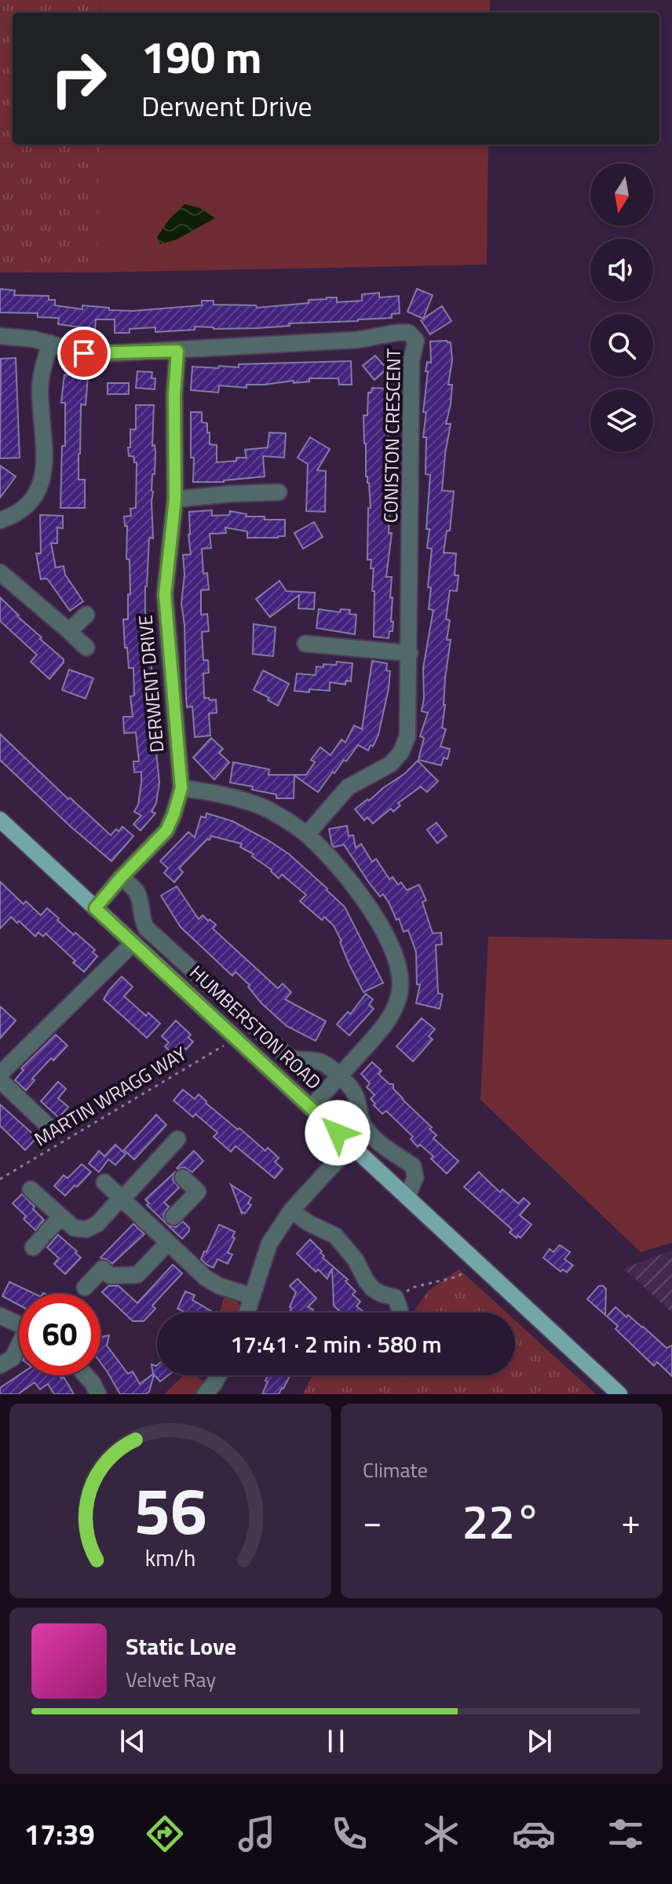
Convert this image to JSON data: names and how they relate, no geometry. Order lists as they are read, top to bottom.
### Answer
{
  "streets": {
    "main road": ["HUMBERSTON ROAD"],
    "street": ["CONISTON CRESCENT", "DERWENT DRIVE"],
    "path": ["MARTIN WRAGG WAY"]
  },
  "crossings": [
    ["CONISTON CRESCENT", "DERWENT DRIVE"],
    ["DERWENT DRIVE", "HUMBERSTON ROAD"],
    ["HUMBERSTON ROAD", "MARTIN WRAGG WAY"]
  ],
  "north": "bottom",
  "page": {
    "turn": ["190 m", "Derwent Drive"],
    "limit": "60",
    "trip": "17:41 · 2 min · 580 m",
    "tile": "Climate",
    "heat": ["−", "22°", "+"],
    "song": ["Static Love", "Velvet Ray"],
    "tabs": "17:39",
    "gauge": ["56", "km/h"]
  }
}
